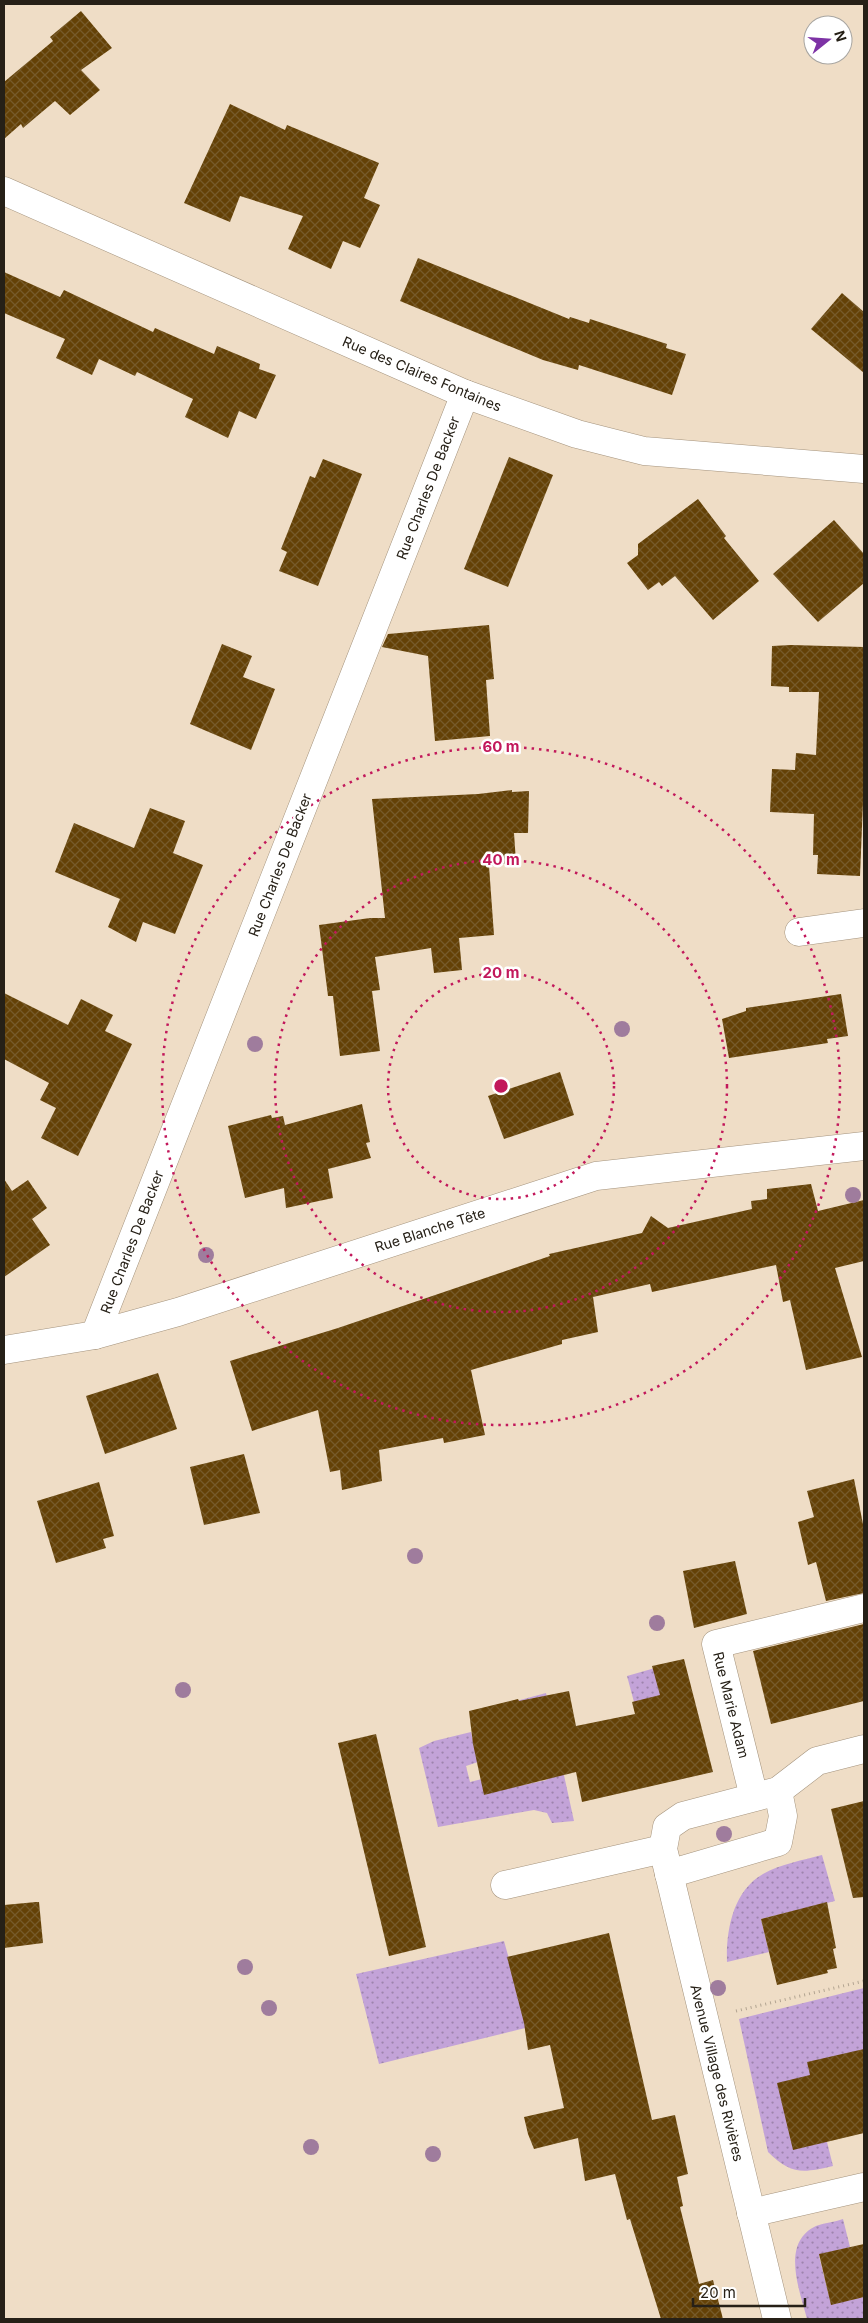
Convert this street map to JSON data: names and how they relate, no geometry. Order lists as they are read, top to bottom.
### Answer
{
  "streets": {
    "street": [
      "Rue des Claires Fontaines",
      "Rue Charles De Backer",
      "Rue Blanche Tête",
      "Rue Marie Adam",
      "Avenue Village des Rivières"
    ]
  },
  "crossings": [
    ["Rue des Claires Fontaines", "Rue Charles De Backer"],
    ["Rue Charles De Backer", "Rue Blanche Tête"]
  ],
  "scale_bar": "20 m",
  "north": "right",
  "rings": ["60 m", "40 m", "20 m"]
}
